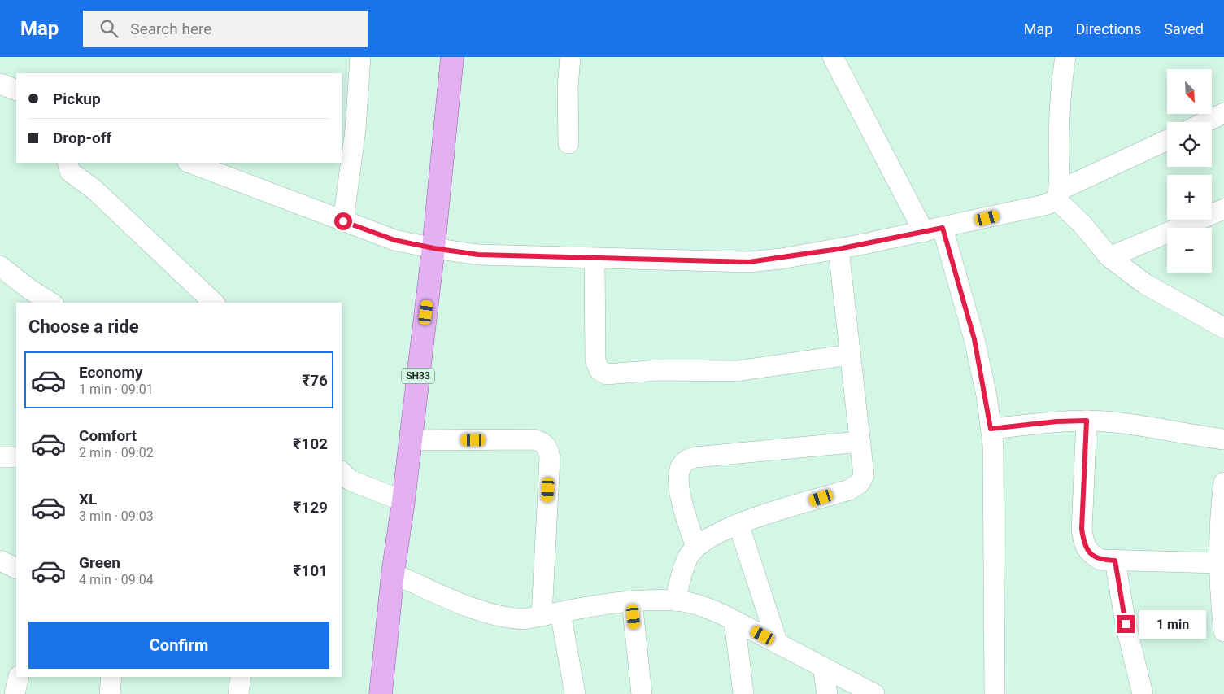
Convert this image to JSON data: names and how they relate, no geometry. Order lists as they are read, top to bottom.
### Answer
{
  "streets": {
    "main road": ["SH33"]
  },
  "north": "bottom right",
  "page": {
    "header": "Map",
    "search": "Search here",
    "nav": ["Map", "Directions", "Saved"],
    "map_buttons": ["+", "−"],
    "banner": ["Pickup", "Drop-off"],
    "heading": "Choose a ride",
    "list": [
      {
        "name": "Economy",
        "note": "1 min · 09:01",
        "value": "₹76"
      },
      {
        "name": "Comfort",
        "note": "2 min · 09:02",
        "value": "₹102"
      },
      {
        "name": "XL",
        "note": "3 min · 09:03",
        "value": "₹129"
      },
      {
        "name": "Green",
        "note": "4 min · 09:04",
        "value": "₹101"
      }
    ],
    "bubble": "1 min",
    "buttons": "Confirm"
  }
}
